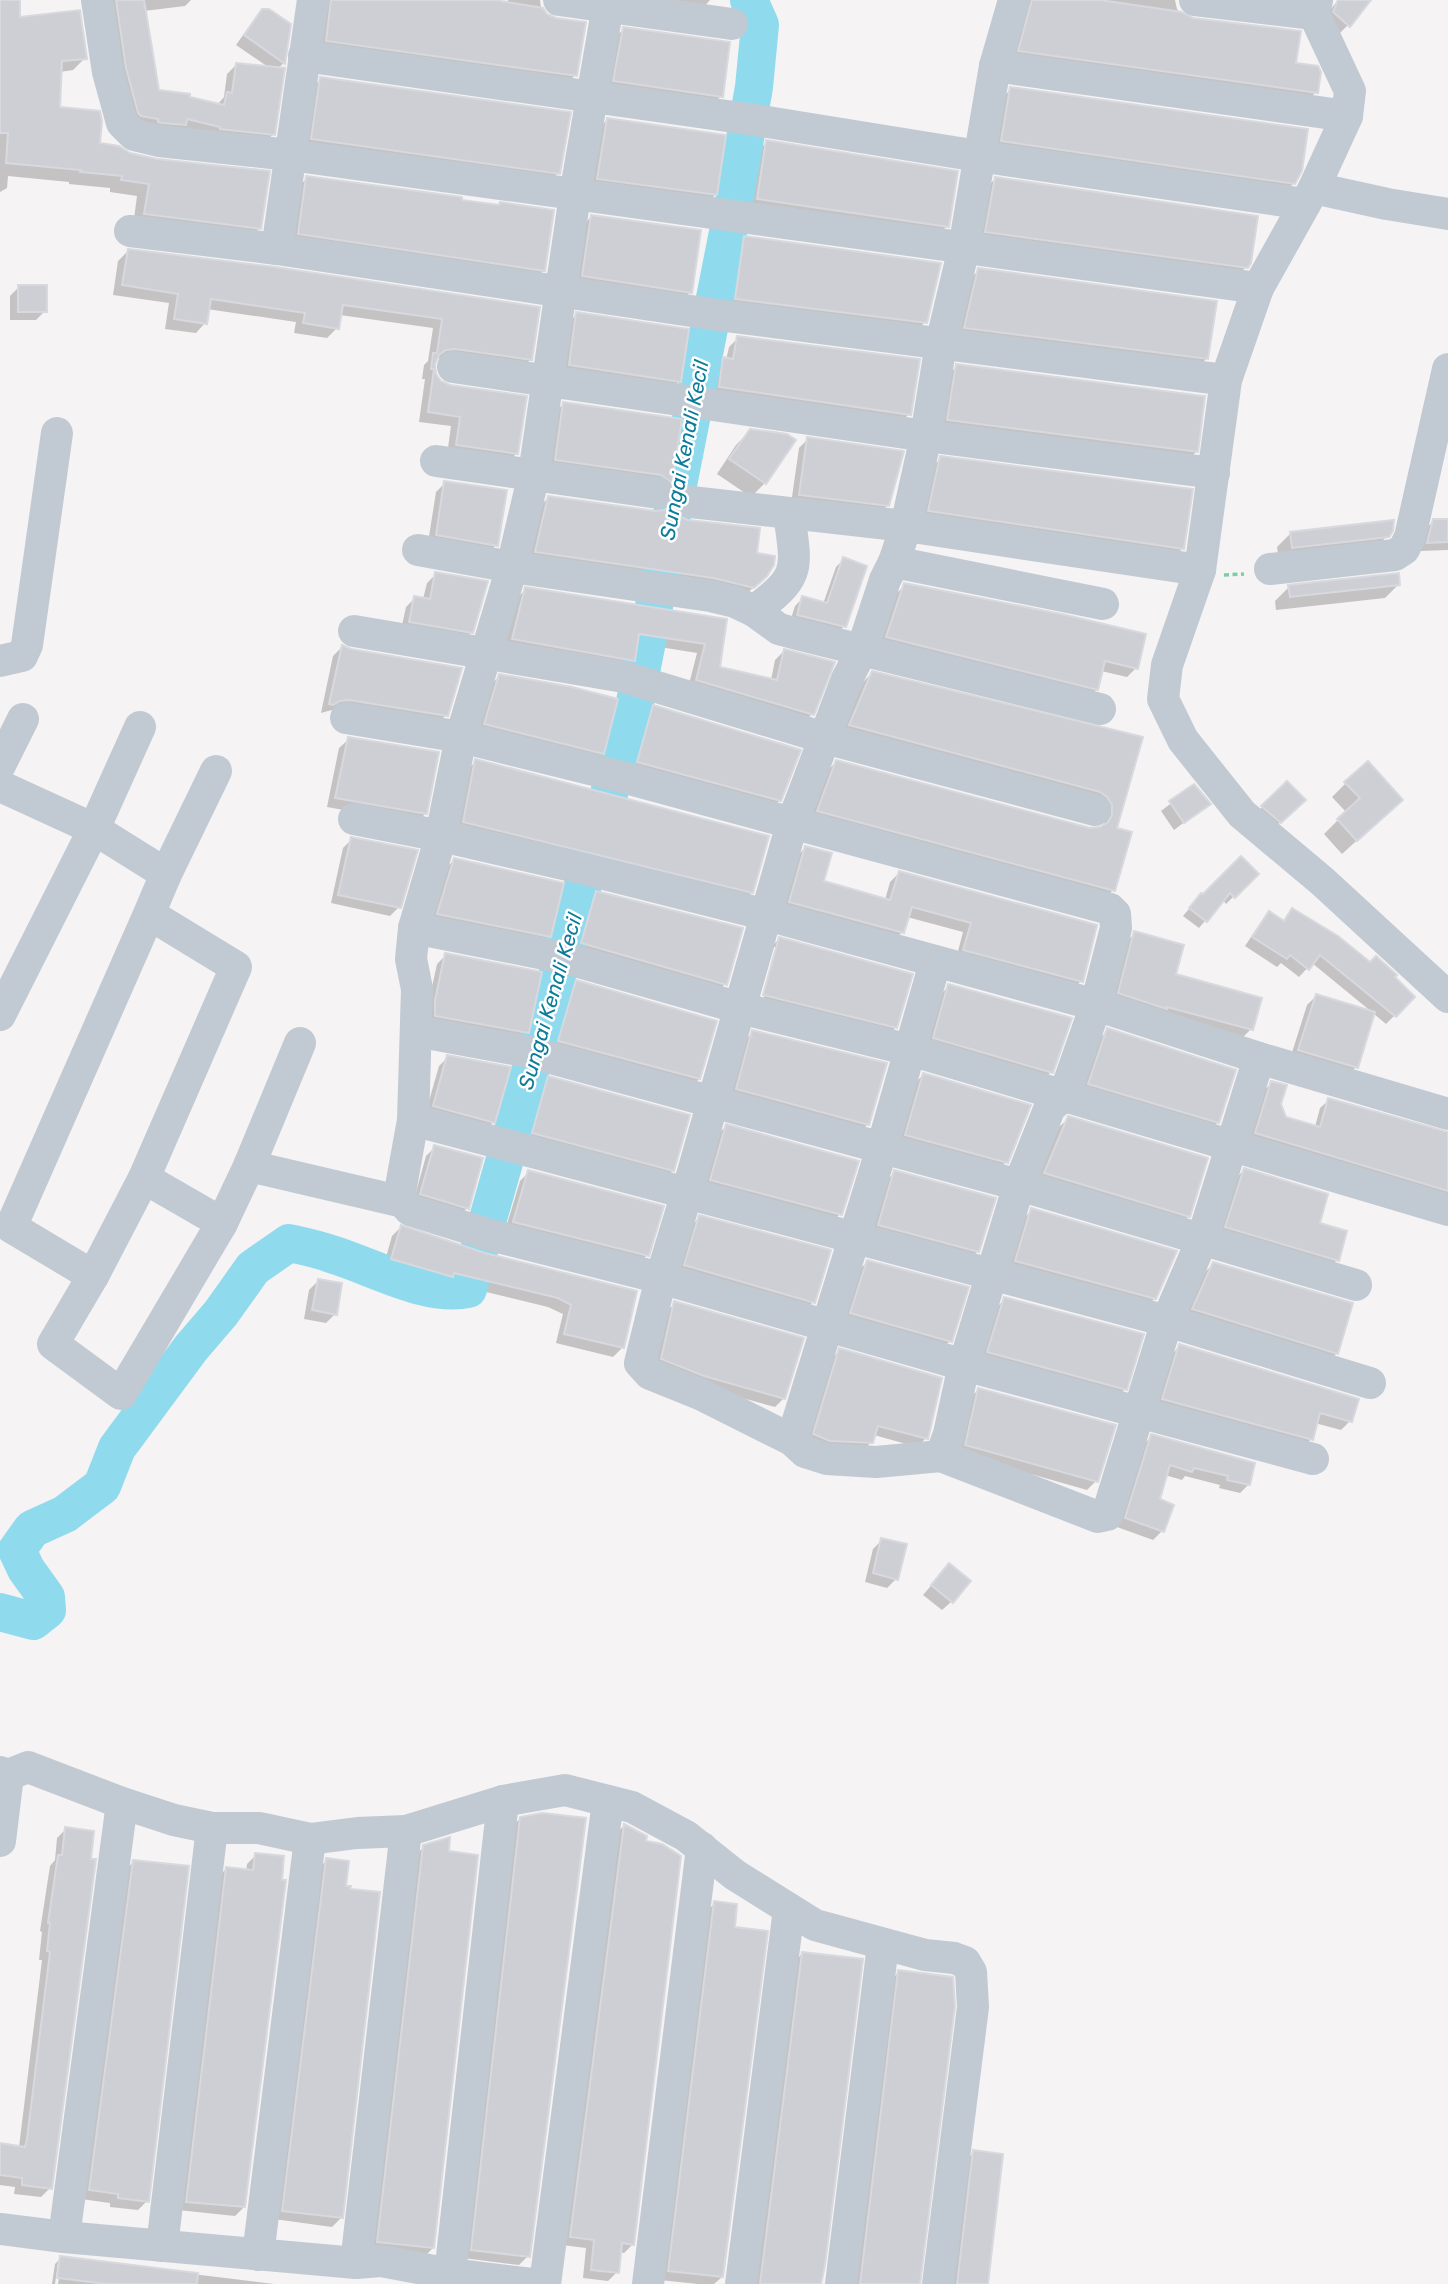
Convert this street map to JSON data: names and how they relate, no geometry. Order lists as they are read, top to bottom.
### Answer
{
  "water": ["Sungai Kenali Kecil"]
}
